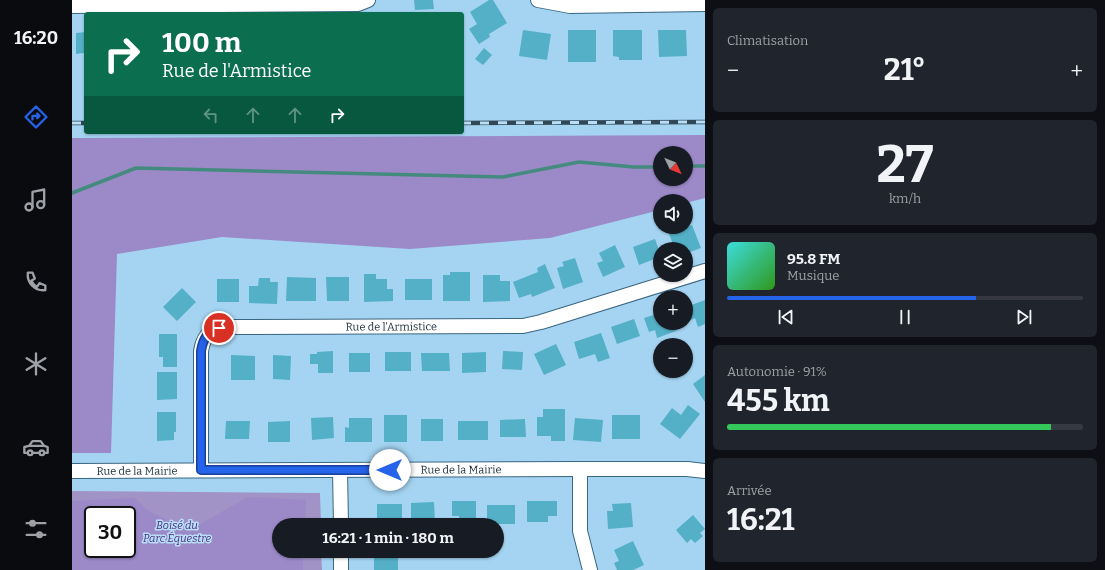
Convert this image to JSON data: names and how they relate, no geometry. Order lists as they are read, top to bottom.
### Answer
{
  "streets": {
    "street": ["Rue de l'Armistice", "Rue de la Mairie"]
  },
  "crossings": [
    ["Rue de l'Armistice", "Rue de la Mairie"]
  ],
  "parks": ["Boisé du Parc Équestre"],
  "north": "bottom right",
  "page": {
    "tabs": "16:20",
    "tile": [
      "Climatisation",
      ["27", "km/h"],
      ["Autonomie · 91%", "455 km"],
      ["Arrivée", "16:21"]
    ],
    "turn": ["100 m", "Rue de l'Armistice"],
    "heat": ["−", "21°", "+"],
    "map_buttons": ["+", "−"],
    "song": ["95.8 FM", "Musique"],
    "limit": "30",
    "trip": "16:21 · 1 min · 180 m"
  }
}
